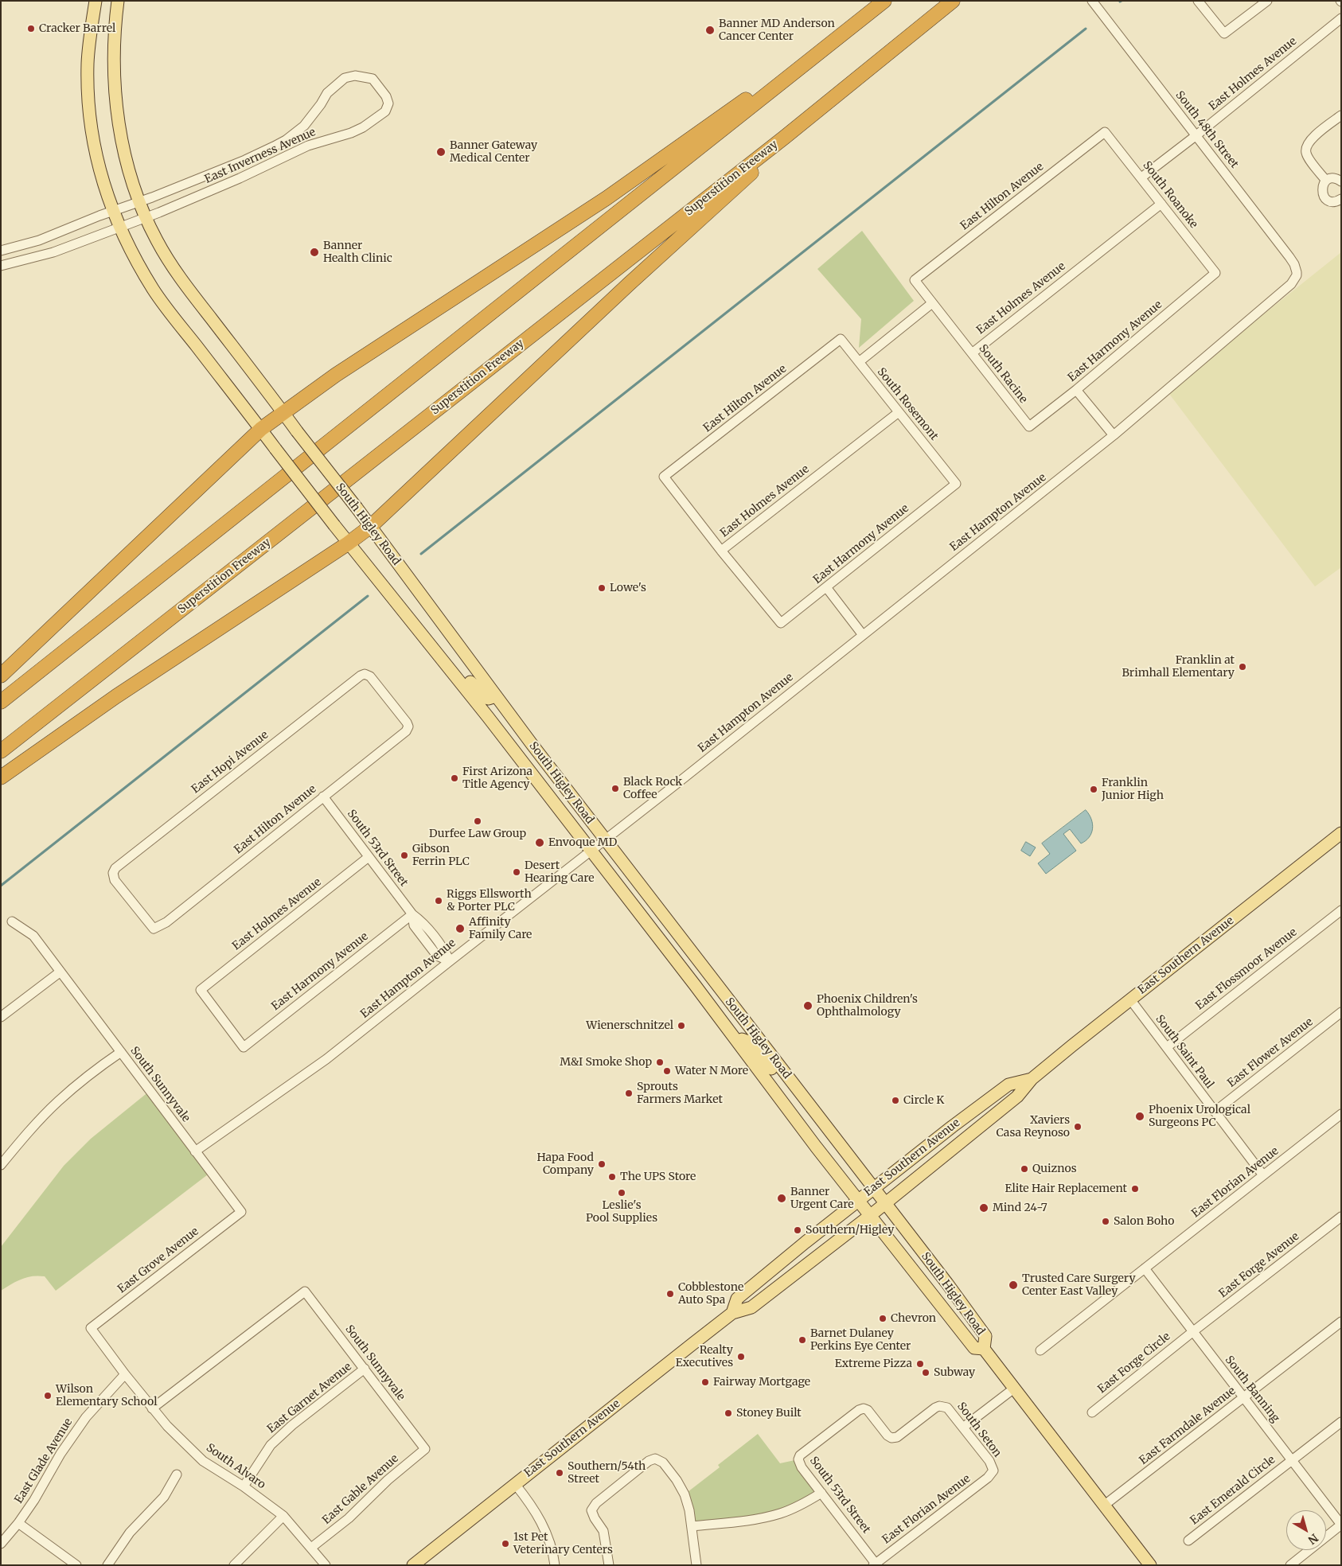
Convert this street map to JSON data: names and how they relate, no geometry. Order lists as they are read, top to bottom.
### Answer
{
  "streets": {
    "highway": ["Superstition Freeway"],
    "main road": ["South Higley Road", "East Southern Avenue"],
    "street": [
      "East Holmes Avenue",
      "South 48th Street",
      "East Inverness Avenue",
      "South Roanoke",
      "East Hilton Avenue",
      "East Harmony Avenue",
      "South Racine",
      "South Rosemont",
      "East Hampton Avenue",
      "East Hopi Avenue",
      "South 53rd Street",
      "East Flossmoor Avenue",
      "South Saint Paul",
      "East Flower Avenue",
      "South Sunnyvale",
      "East Florian Avenue",
      "East Grove Avenue",
      "East Forge Avenue",
      "East Forge Circle",
      "South Banning",
      "East Garnet Avenue",
      "East Farmdale Avenue",
      "South Seton",
      "East Glade Avenue",
      "South Alvaro",
      "East Gable Avenue",
      "East Emerald Circle"
    ]
  },
  "crossings": [
    ["East Holmes Avenue", "South 48th Street"],
    ["East Holmes Avenue", "South Roanoke"],
    ["East Holmes Avenue", "East Hilton Avenue"],
    ["East Holmes Avenue", "East Harmony Avenue"],
    ["East Holmes Avenue", "South Racine"],
    ["East Holmes Avenue", "South Rosemont"],
    ["East Holmes Avenue", "South 53rd Street"],
    ["South 48th Street", "East Hampton Avenue"],
    ["East Inverness Avenue", "South Higley Road"],
    ["South Roanoke", "East Hilton Avenue"],
    ["South Roanoke", "East Harmony Avenue"],
    ["East Hilton Avenue", "East Harmony Avenue"],
    ["East Hilton Avenue", "South Racine"],
    ["East Hilton Avenue", "South Rosemont"],
    ["East Hilton Avenue", "East Hopi Avenue"],
    ["East Hilton Avenue", "South 53rd Street"],
    ["East Harmony Avenue", "South Racine"],
    ["East Harmony Avenue", "South Rosemont"],
    ["East Harmony Avenue", "South 53rd Street"],
    ["East Hampton Avenue", "South Higley Road"],
    ["East Hampton Avenue", "South 53rd Street"],
    ["East Hampton Avenue", "South Sunnyvale"],
    ["South Higley Road", "East Southern Avenue"],
    ["South Higley Road", "East Farmdale Avenue"],
    ["South 53rd Street", "East Florian Avenue"],
    ["South 53rd Street", "South Seton"],
    ["East Southern Avenue", "South Saint Paul"],
    ["East Flossmoor Avenue", "South Saint Paul"],
    ["South Saint Paul", "East Flower Avenue"],
    ["South Saint Paul", "East Florian Avenue"],
    ["South Sunnyvale", "East Grove Avenue"],
    ["South Sunnyvale", "East Garnet Avenue"],
    ["South Sunnyvale", "South Alvaro"],
    ["South Sunnyvale", "East Gable Avenue"],
    ["East Florian Avenue", "South Banning"],
    ["East Florian Avenue", "South Seton"],
    ["East Grove Avenue", "South Alvaro"],
    ["East Forge Avenue", "East Forge Circle"],
    ["East Forge Avenue", "South Banning"],
    ["East Forge Circle", "South Banning"],
    ["South Banning", "East Farmdale Avenue"],
    ["South Banning", "East Emerald Circle"],
    ["East Garnet Avenue", "South Alvaro"],
    ["East Glade Avenue", "South Alvaro"],
    ["South Alvaro", "East Gable Avenue"]
  ],
  "places": [
    "Cracker Barrel",
    "Banner MD Anderson Cancer Center",
    "Banner Gateway Medical Center",
    "Banner Health Clinic",
    "Lowe's",
    "Franklin at Brimhall Elementary",
    "First Arizona Title Agency",
    "Black Rock Coffee",
    "Franklin Junior High",
    "Durfee Law Group",
    "Envoque MD",
    "Gibson Ferrin PLC",
    "Desert Hearing Care",
    "Riggs Ellsworth & Porter PLC",
    "Affinity Family Care",
    "Phoenix Children's Ophthalmology",
    "Wienerschnitzel",
    "M&I Smoke Shop",
    "Water N More",
    "Sprouts Farmers Market",
    "Circle K",
    "Phoenix Urological Surgeons PC",
    "Xaviers Casa Reynoso",
    "Hapa Food Company",
    "Quiznos",
    "The UPS Store",
    "Elite Hair Replacement",
    "Leslie's Pool Supplies",
    "Banner Urgent Care",
    "Mind 24-7",
    "Salon Boho",
    "Southern/Higley",
    "Trusted Care Surgery Center East Valley",
    "Cobblestone Auto Spa",
    "Chevron",
    "Barnet Dulaney Perkins Eye Center",
    "Realty Executives",
    "Extreme Pizza",
    "Subway",
    "Fairway Mortgage",
    "Wilson Elementary School",
    "Stoney Built",
    "Southern/54th Street",
    "1st Pet Veterinary Centers"
  ],
  "north": "bottom right"
}
